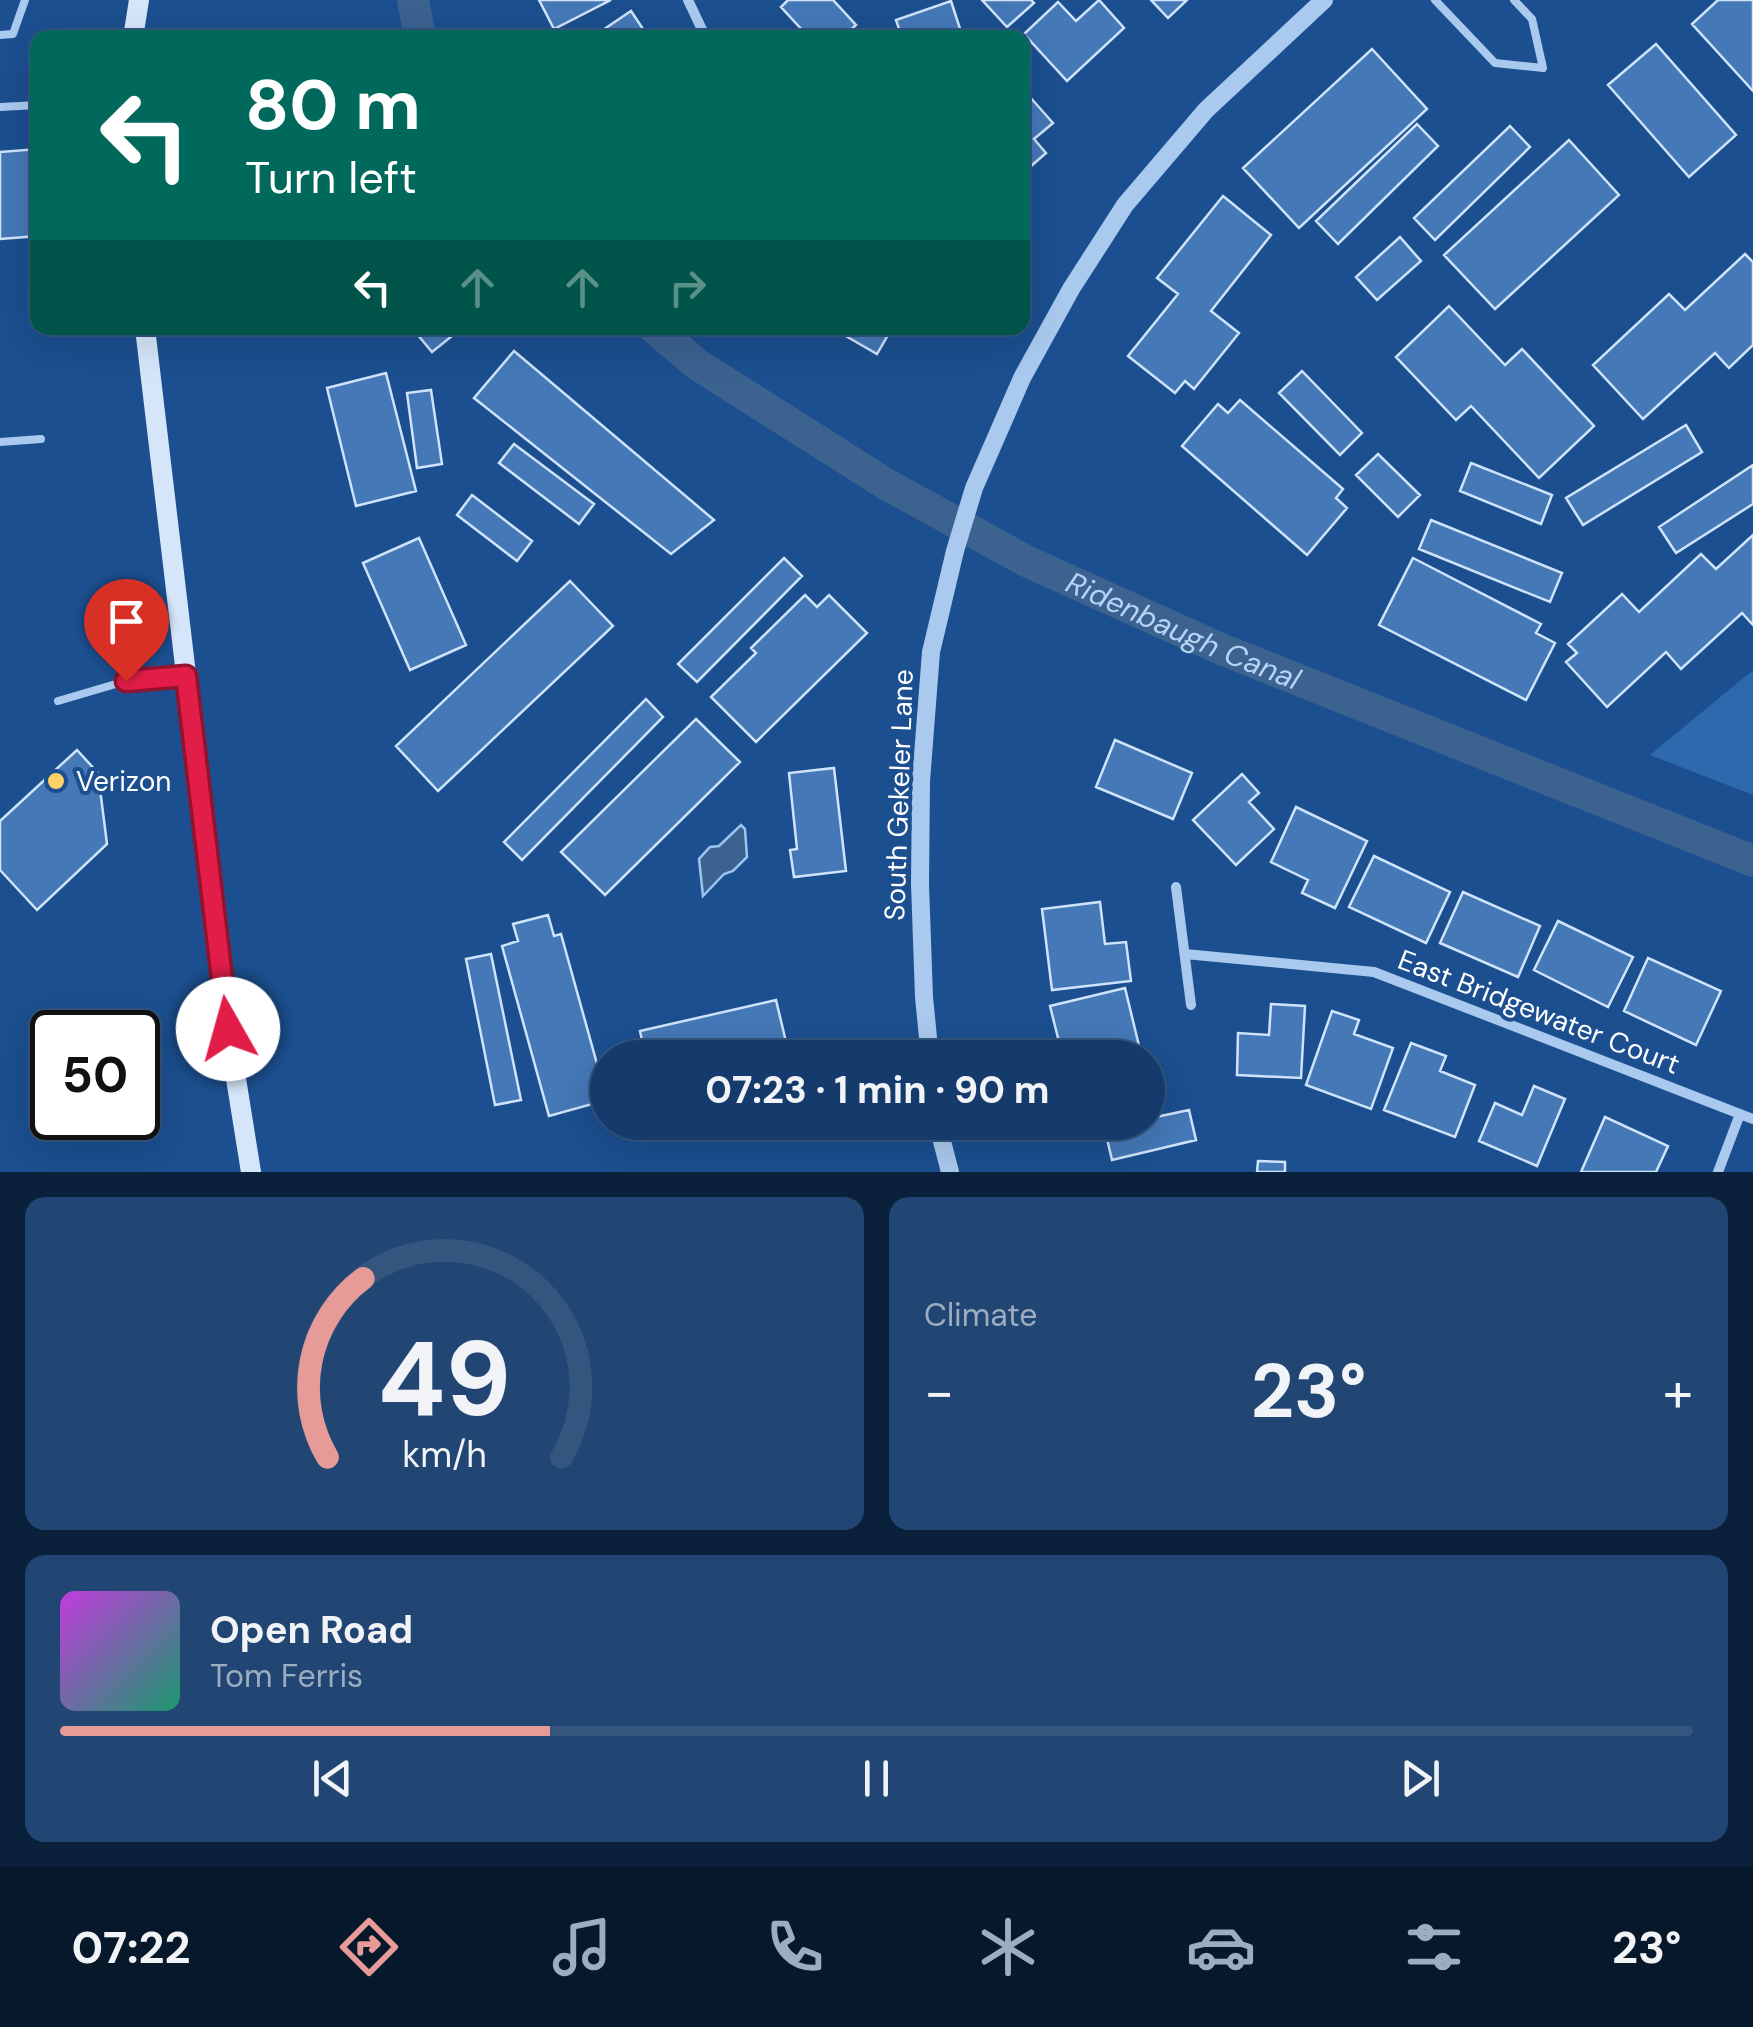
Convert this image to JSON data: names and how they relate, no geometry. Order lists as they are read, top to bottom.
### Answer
{
  "streets": {
    "street": ["South Gekeler Lane", "East Bridgewater Court"]
  },
  "water": ["Ridenbaugh Canal"],
  "places": ["Verizon"],
  "page": {
    "turn": ["80 m", "Turn left"],
    "limit": "50",
    "trip": "07:23 · 1 min · 90 m",
    "tile": "Climate",
    "heat": ["−", "23°", "+"],
    "song": ["Open Road", "Tom Ferris"],
    "tabs": ["07:22", "23°"],
    "gauge": ["49", "km/h"]
  }
}
